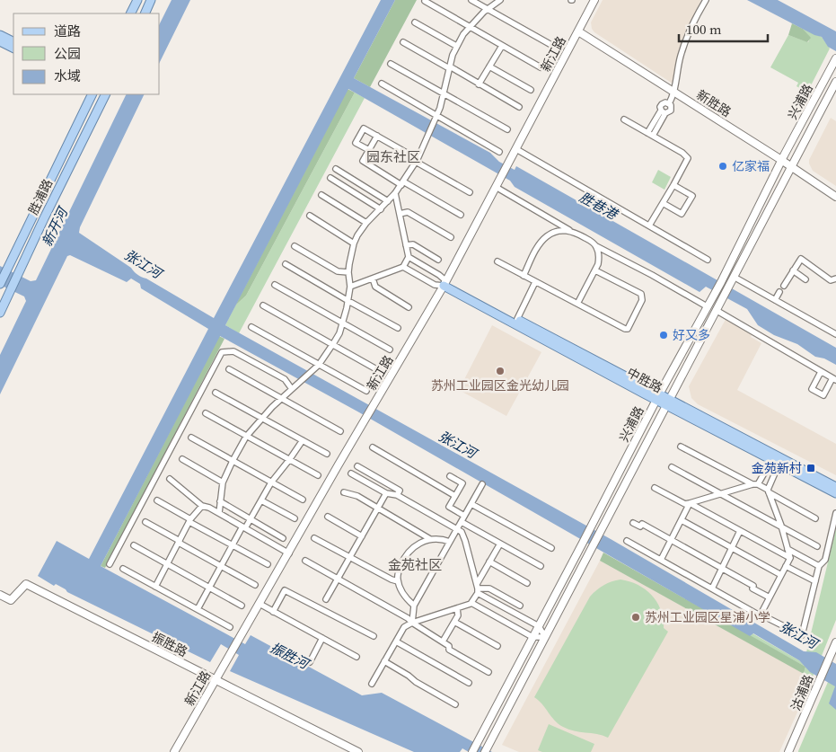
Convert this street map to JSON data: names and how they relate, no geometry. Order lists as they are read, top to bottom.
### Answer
{
  "streets": {
    "main road": ["胜浦路", "中胜路"],
    "street": [
      "新江路",
      "兴浦路",
      "新胜路",
      "振胜路",
      "沽浦路"
    ]
  },
  "crossings": [
    ["新江路", "新胜路"],
    ["新江路", "中胜路"],
    ["新江路", "振胜路"],
    ["兴浦路", "新胜路"],
    ["兴浦路", "中胜路"]
  ],
  "districts": ["园东社区", "金苑社区"],
  "water": [
    "胜巷港",
    "新开河",
    "张江河",
    "振胜河"
  ],
  "places": {
    "other": [
      "亿家福",
      "好又多",
      "苏州工业园区金光幼儿园",
      "苏州工业园区星浦小学"
    ],
    "transit": ["金苑新村"]
  },
  "legend": ["道路", "公园", "水域"],
  "scale_bar": "100 m"
}
